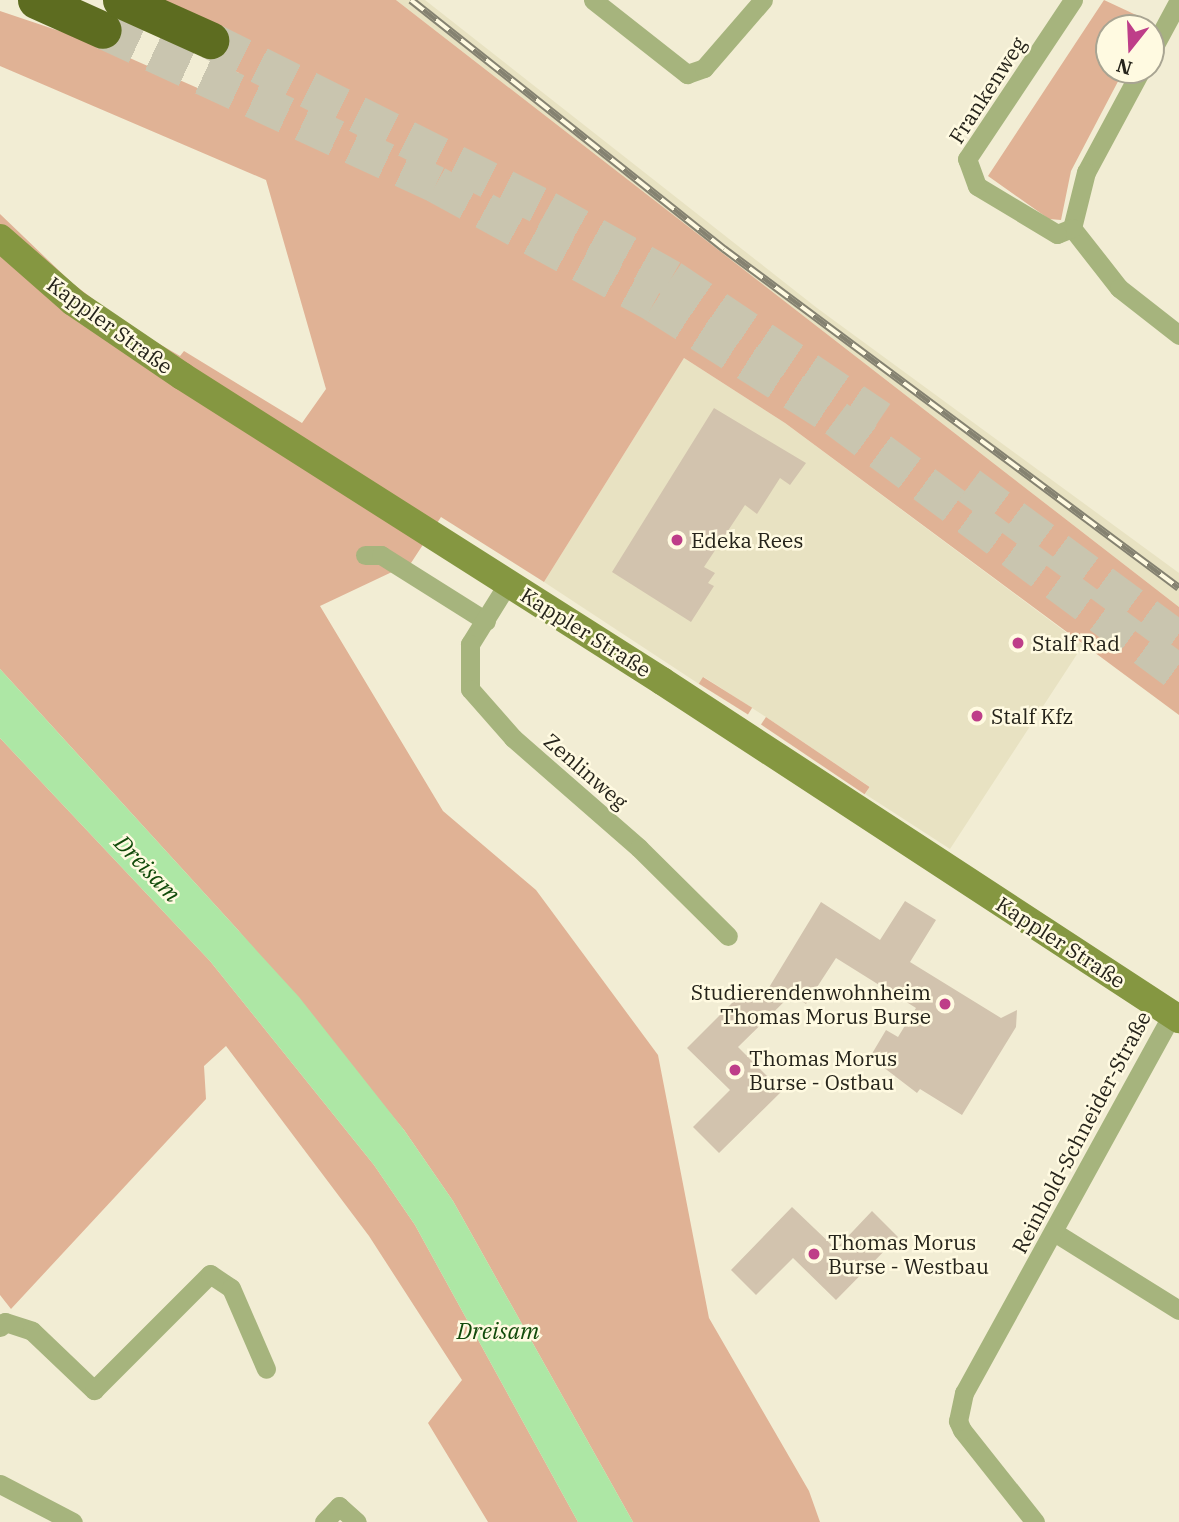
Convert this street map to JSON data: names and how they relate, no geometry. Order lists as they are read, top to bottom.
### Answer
{
  "streets": {
    "street": [
      "Frankenweg",
      "Kappler Straße",
      "Zenlinweg",
      "Reinhold-Schneider-Straße"
    ]
  },
  "crossings": [
    ["Kappler Straße", "Zenlinweg"],
    ["Kappler Straße", "Reinhold-Schneider-Straße"]
  ],
  "water": ["Dreisam"],
  "places": [
    "Edeka Rees",
    "Stalf Rad",
    "Stalf Kfz",
    "Studierendenwohnheim Thomas Morus Burse",
    "Thomas Morus Burse - Ostbau",
    "Thomas Morus Burse - Westbau"
  ],
  "north": "bottom"
}
